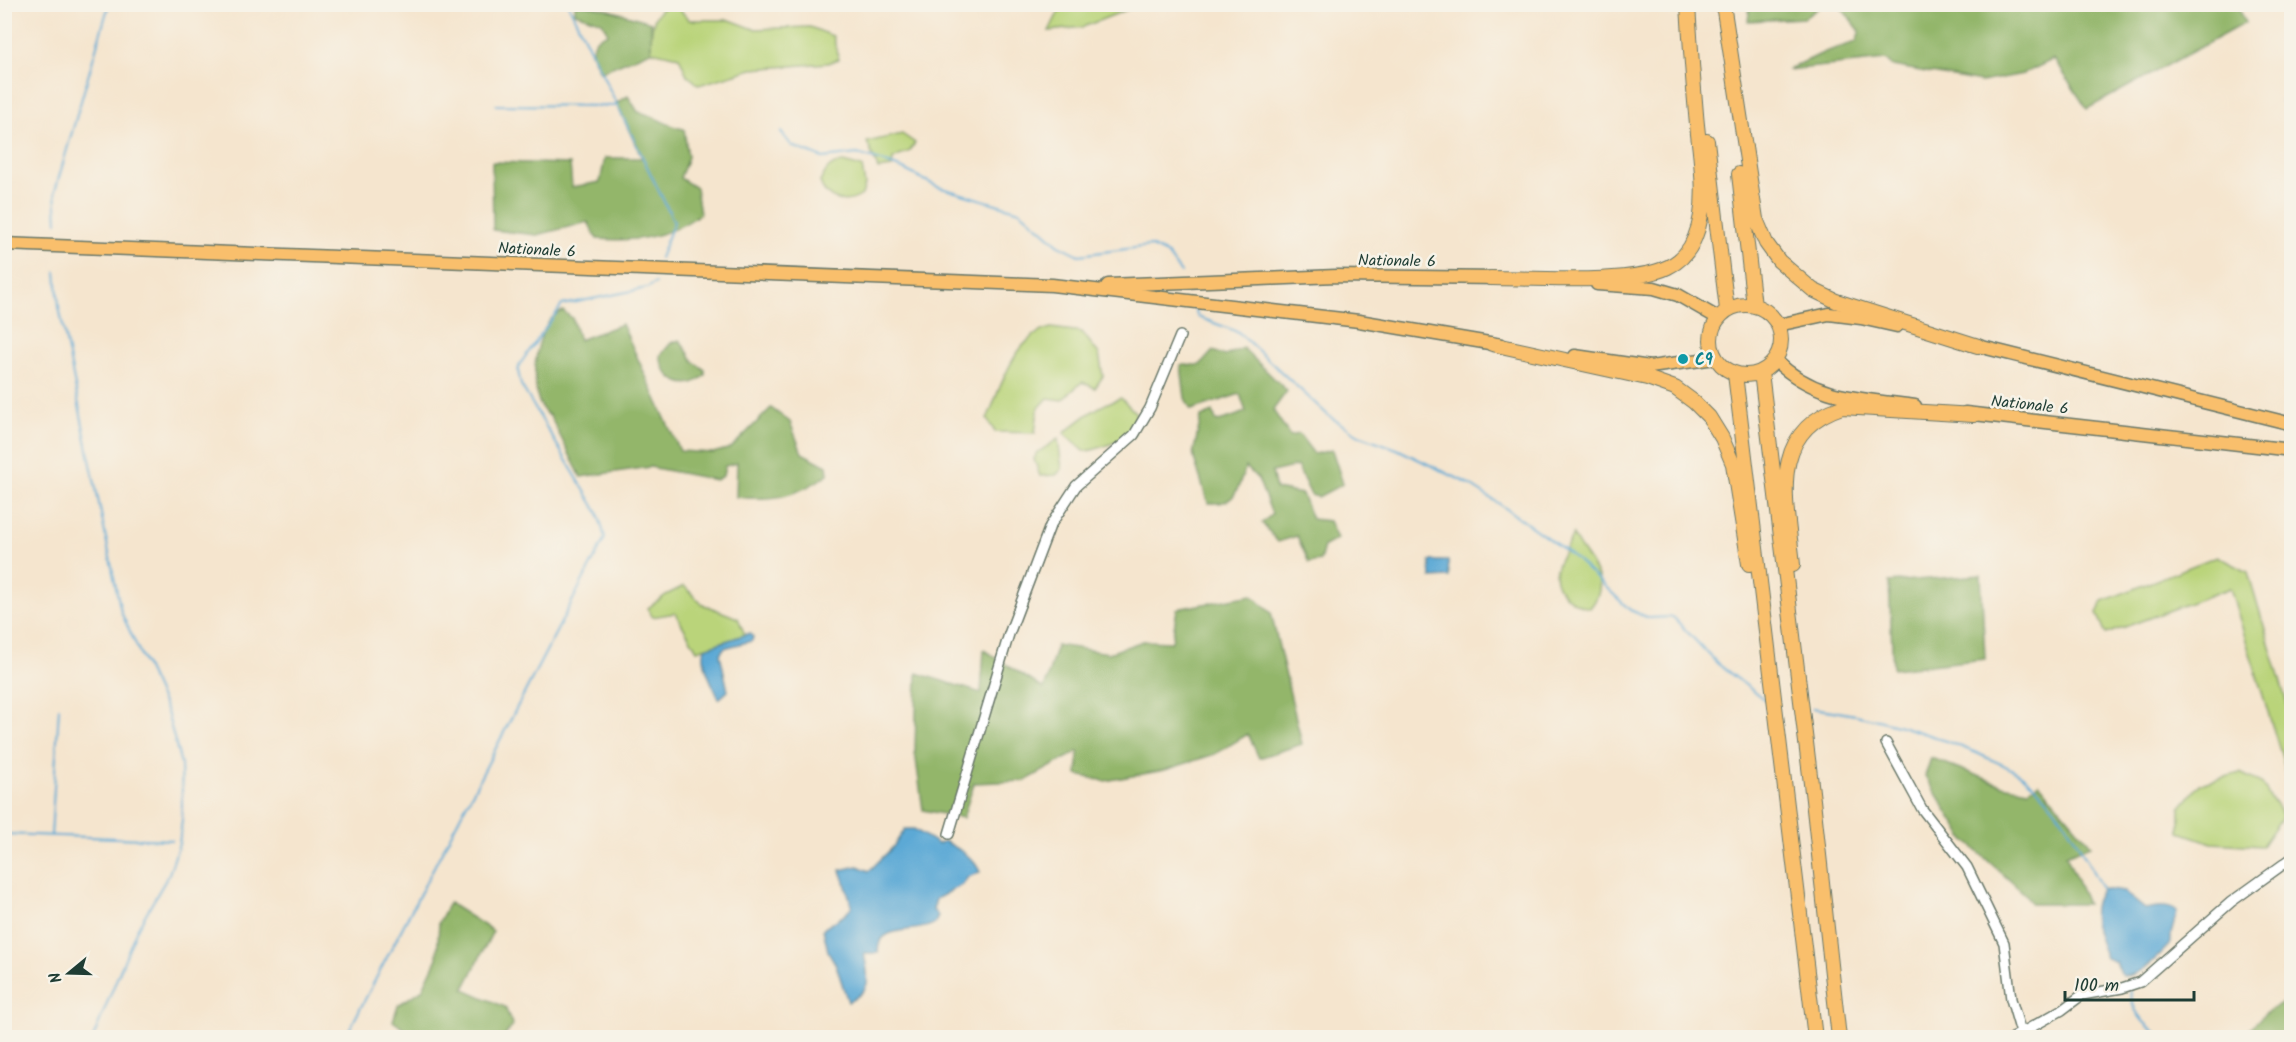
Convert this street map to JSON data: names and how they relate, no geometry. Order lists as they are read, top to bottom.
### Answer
{
  "streets": {
    "main road": ["Nationale 6"]
  },
  "places": ["C9"],
  "scale_bar": "100 m",
  "north": "left"
}
